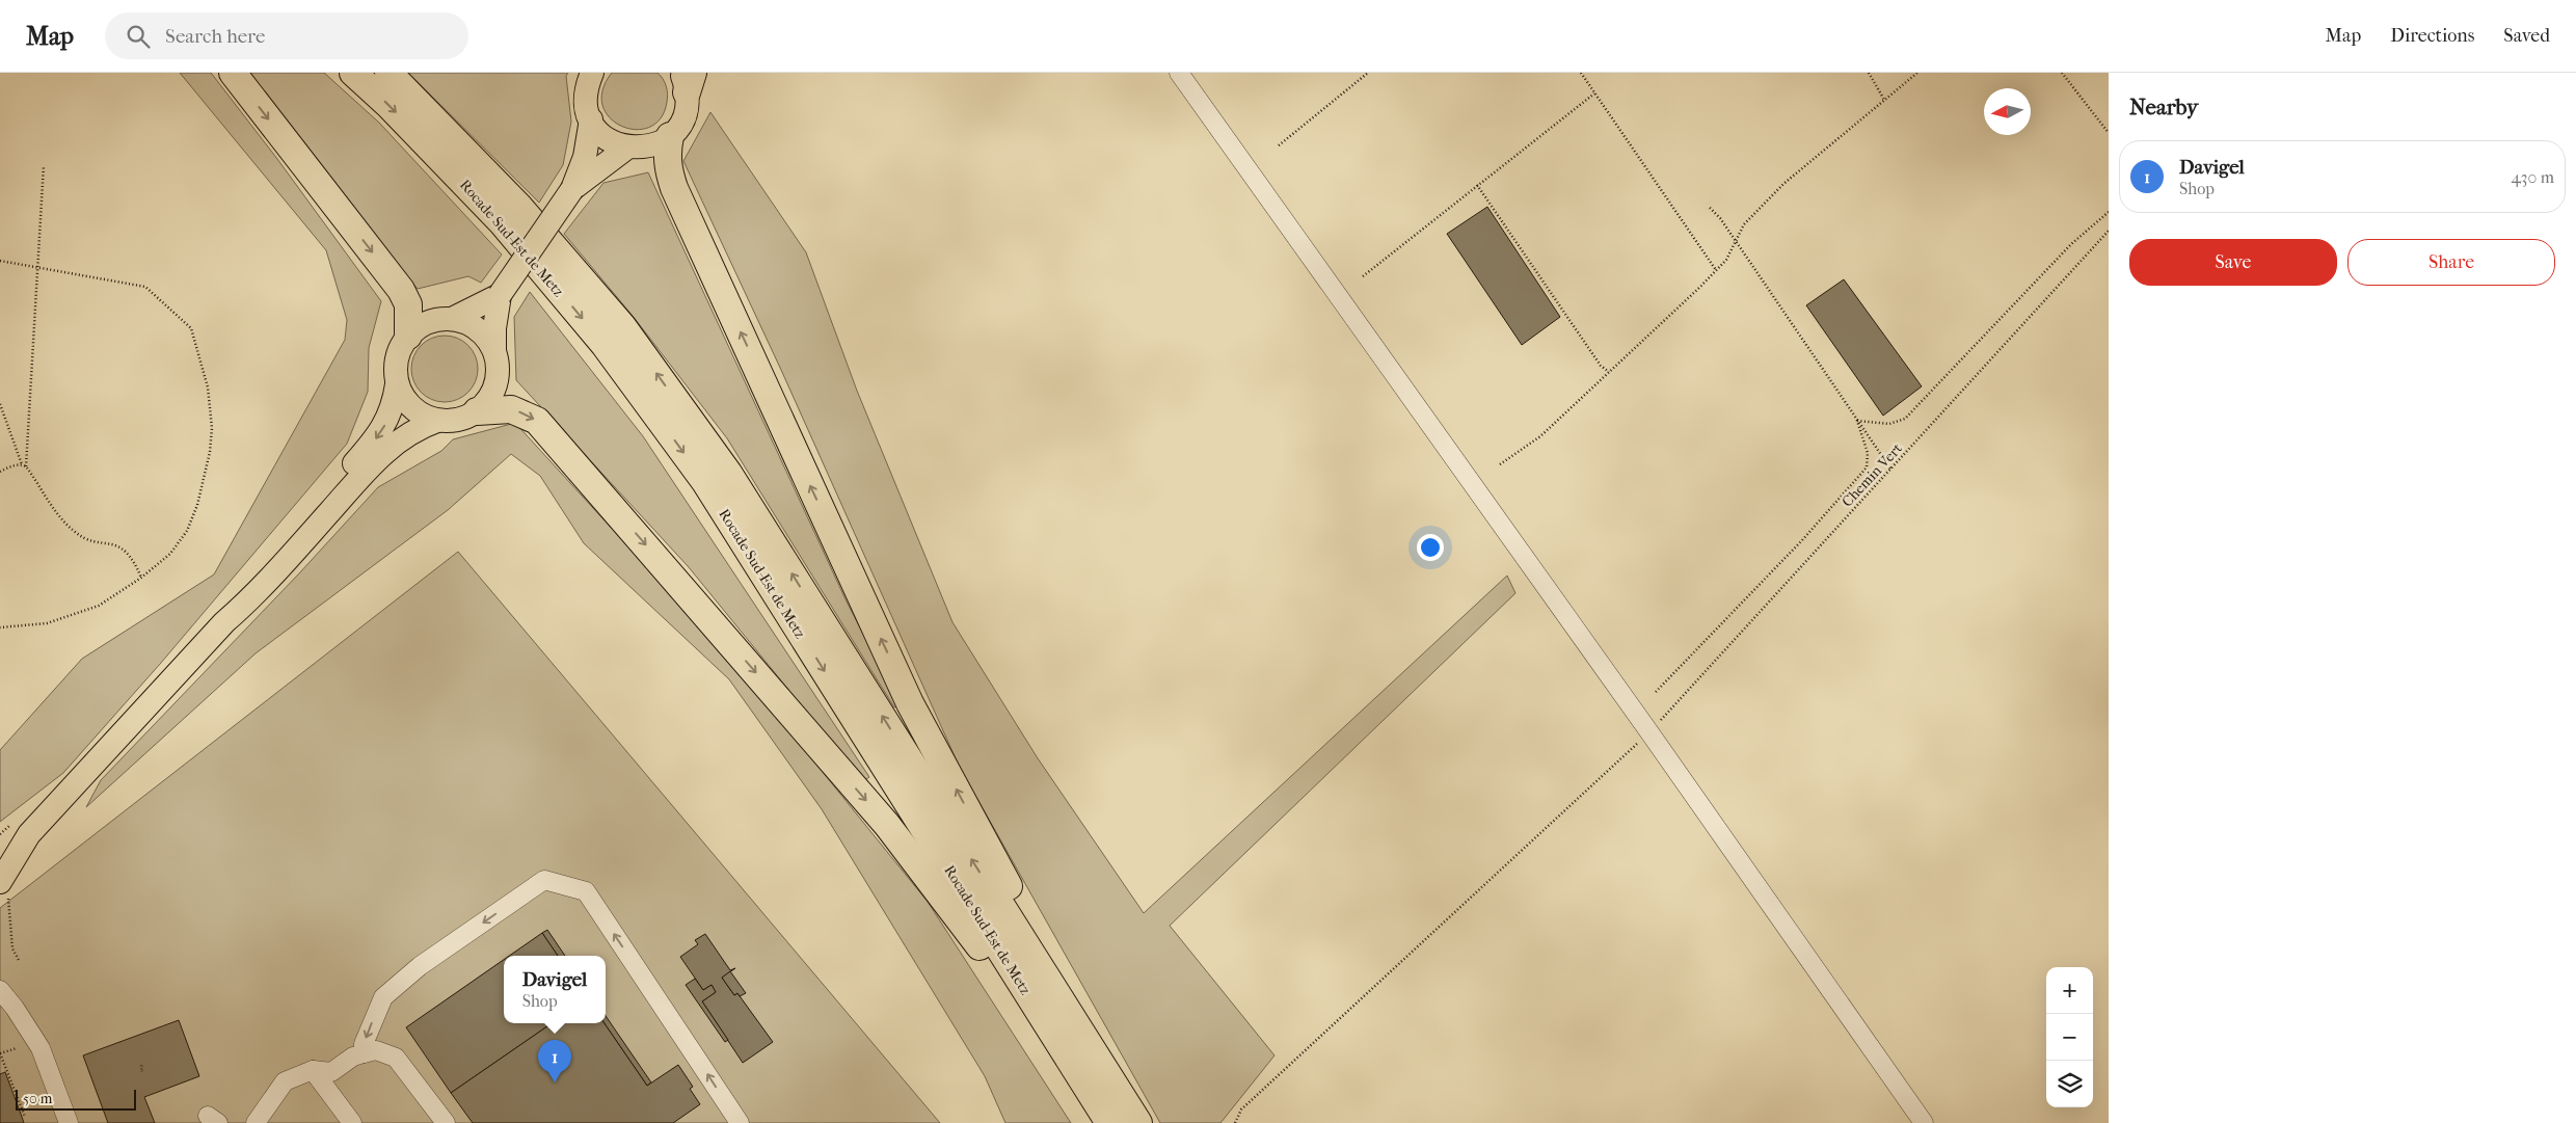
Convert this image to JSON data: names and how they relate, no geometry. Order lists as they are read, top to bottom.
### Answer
{
  "streets": {
    "highway": ["Rocade Sud-Est de Metz"],
    "path": ["Chemin Vert"]
  },
  "house_numbers": ["3"],
  "scale_bar": "50 m",
  "north": "left",
  "page": {
    "header": "Map",
    "search": "Search here",
    "nav": ["Map", "Directions", "Saved"],
    "heading": "Nearby",
    "list": [
      {
        "mark": "1",
        "name": "Davigel",
        "note": "Shop",
        "value": "430 m"
      }
    ],
    "buttons": ["Save", "Share"],
    "popup": ["Davigel", "Shop"],
    "map_buttons": ["+", "−"],
    "pins": "1",
    "scale": "50 m"
  }
}
